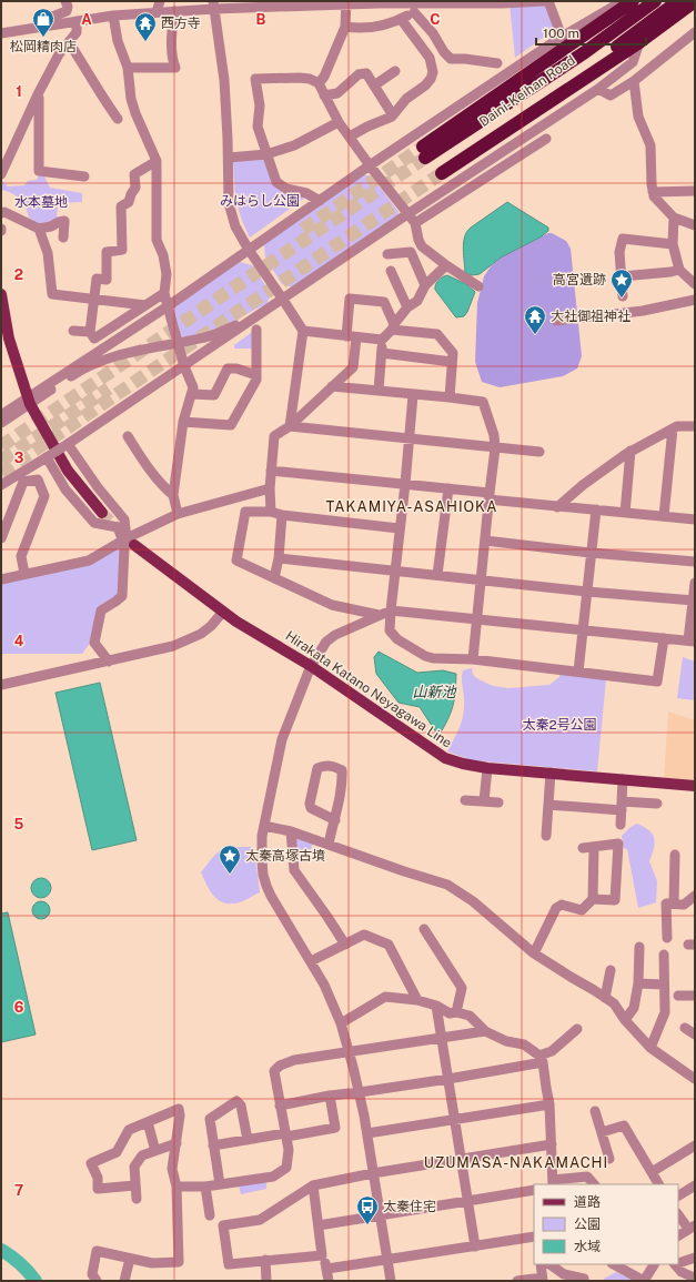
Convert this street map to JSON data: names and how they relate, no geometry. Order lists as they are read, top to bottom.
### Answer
{
  "streets": {
    "highway": ["Daini-Keihan Road"],
    "main road": ["Hirakata Katano Neyagawa Line"]
  },
  "districts": ["TAKAMIYA-ASAHIOKA", "UZUMASA-NAKAMACHI"],
  "water": ["山新池"],
  "parks": ["みはらし公園", "水本墓地", "太秦2号公園"],
  "places": {
    "shop": ["松岡精肉店"],
    "temple": ["西方寺", "大社御祖神社"],
    "place": ["高宮遺跡", "太秦高塚古墳"],
    "bus stop": ["太秦住宅"]
  },
  "legend": ["道路", "公園", "水域"],
  "scale_bar": "100 m",
  "grid": {
    "columns": ["A", "B", "C"],
    "rows": [
      "1",
      "2",
      "3",
      "4",
      "5",
      "6",
      "7"
    ]
  }
}
